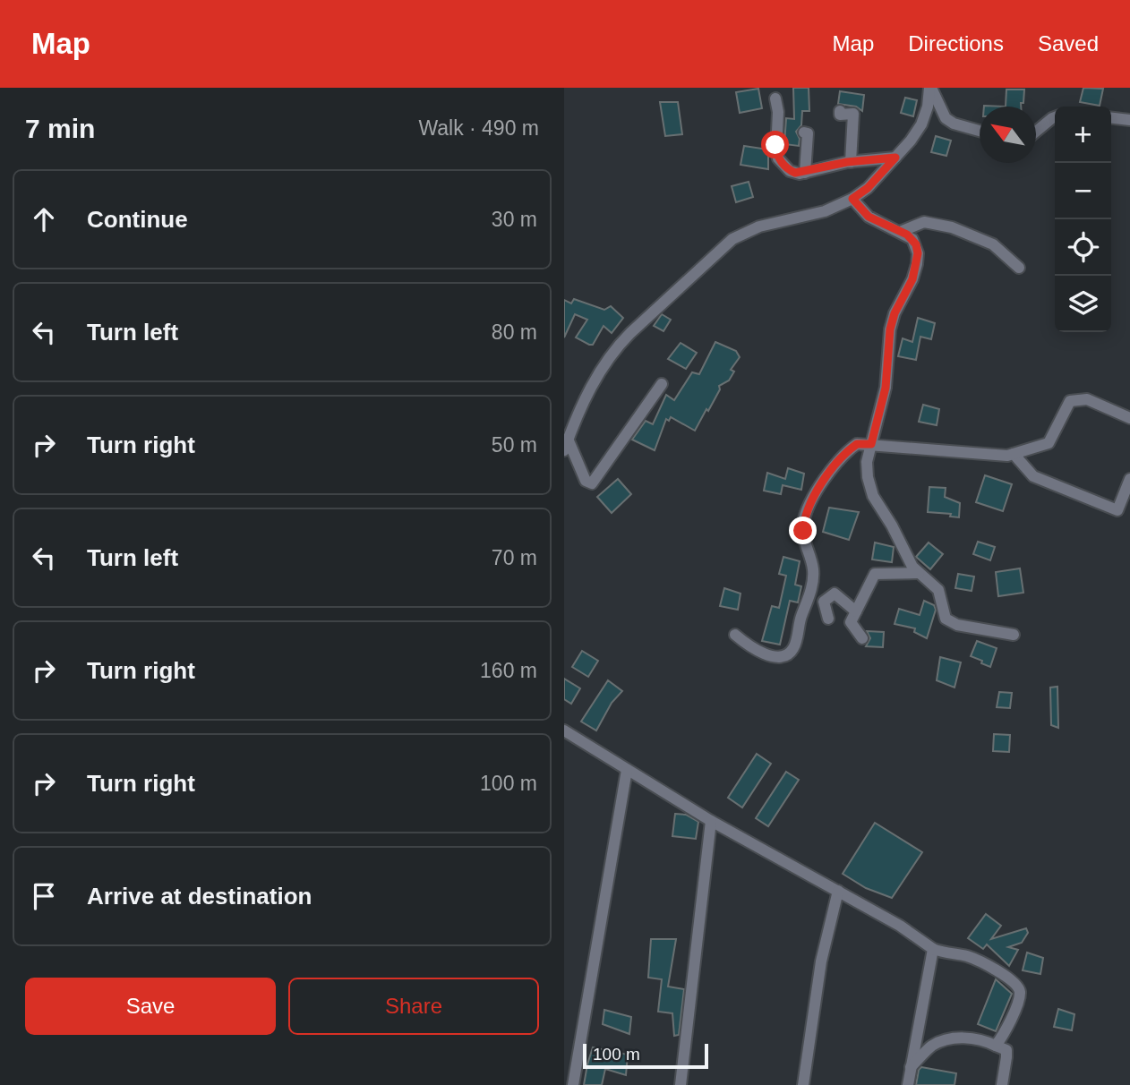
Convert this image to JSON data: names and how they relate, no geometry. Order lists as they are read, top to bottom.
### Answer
{
  "scale_bar": "100 m",
  "north": "top left",
  "page": {
    "header": "Map",
    "nav": ["Map", "Directions", "Saved"],
    "heading": ["7 min", "Walk · 490 m"],
    "map_buttons": ["+", "−"],
    "list": [
      ["Continue", "30 m"],
      ["Turn left", "80 m"],
      ["Turn right", "50 m"],
      ["Turn left", "70 m"],
      ["Turn right", "160 m"],
      ["Turn right", "100 m"],
      "Arrive at destination"
    ],
    "buttons": ["Save", "Share"],
    "scale": "100 m"
  }
}
